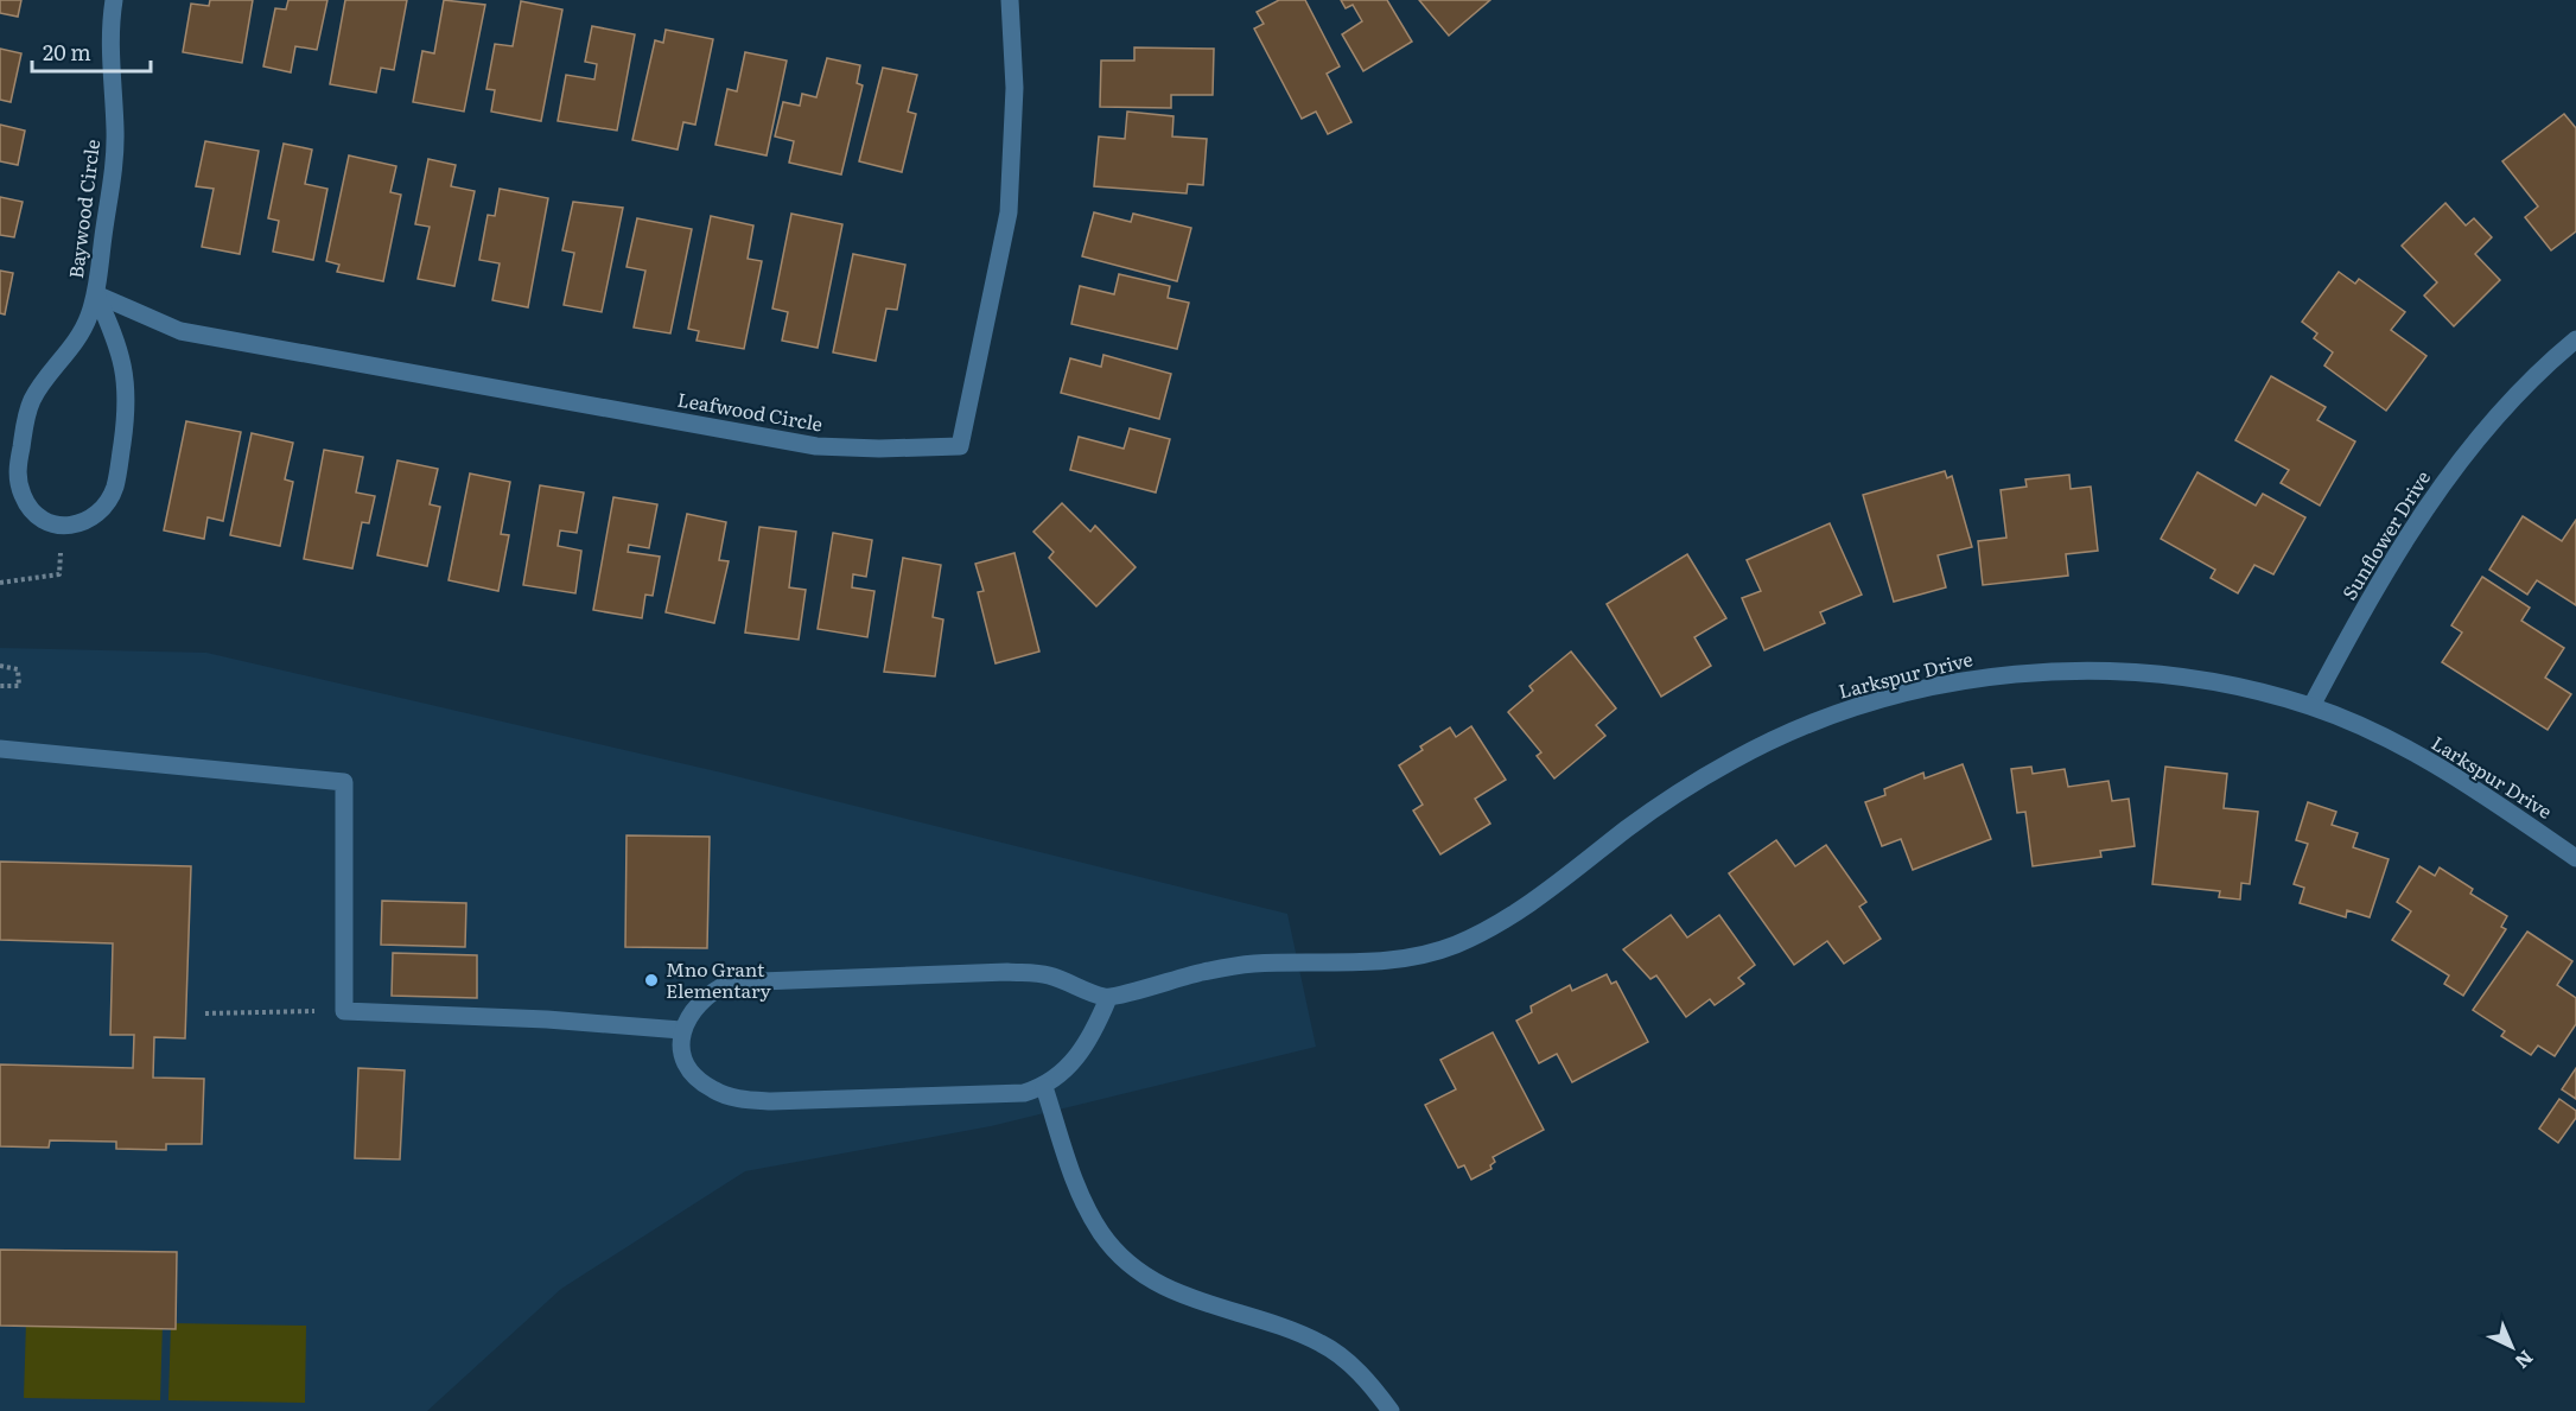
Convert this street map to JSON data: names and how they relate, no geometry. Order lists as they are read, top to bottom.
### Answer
{
  "streets": {
    "street": [
      "Baywood Circle",
      "Leafwood Circle",
      "Sunflower Drive",
      "Larkspur Drive"
    ]
  },
  "crossings": [
    ["Baywood Circle", "Leafwood Circle"],
    ["Sunflower Drive", "Larkspur Drive"]
  ],
  "places": ["Mno Grant Elementary"],
  "scale_bar": "20 m",
  "north": "bottom right"
}
